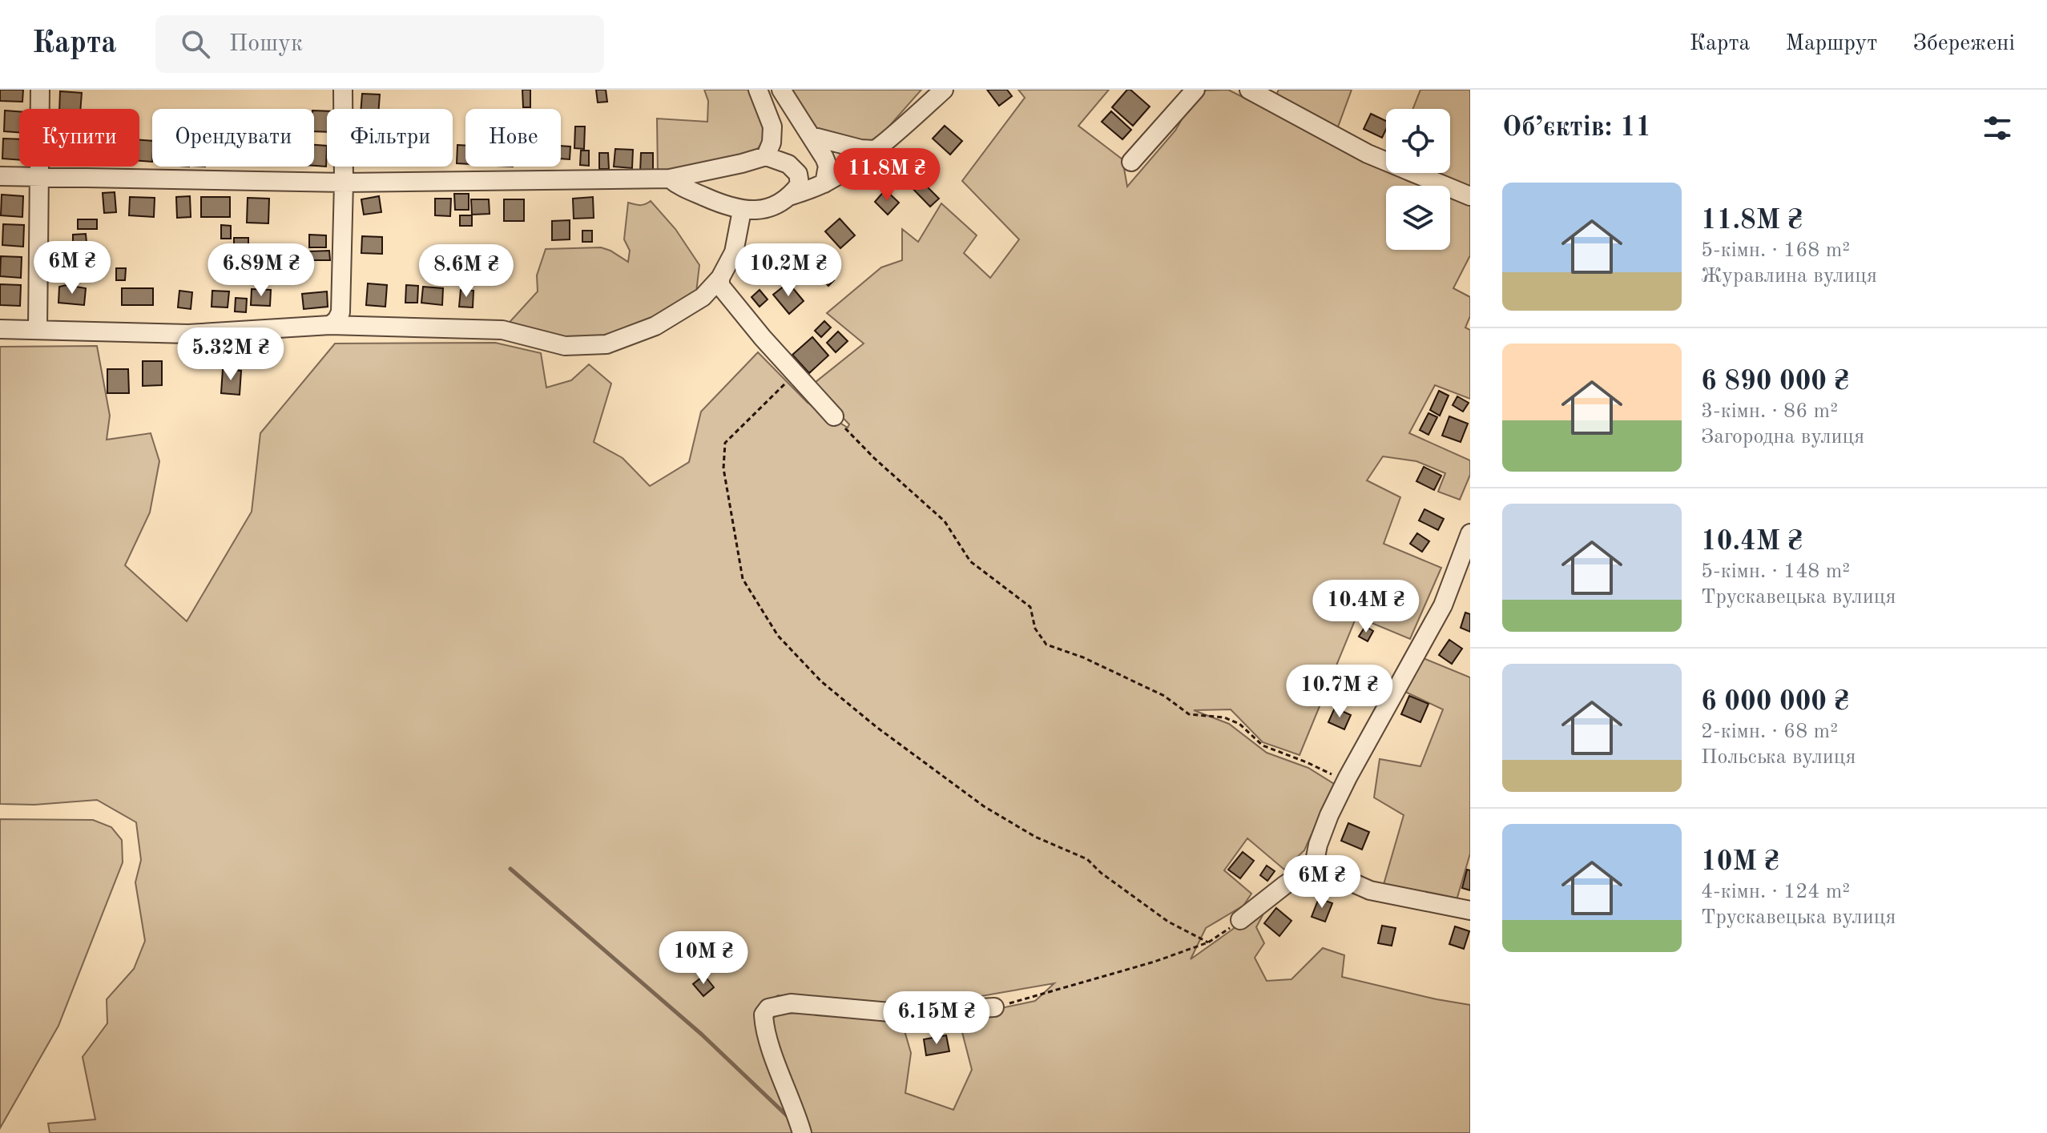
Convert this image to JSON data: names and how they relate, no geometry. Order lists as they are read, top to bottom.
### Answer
{
  "page": {
    "header": "Карта",
    "search": "Пошук",
    "nav": ["Карта", "Маршрут", "Збережені"],
    "heading": "Об’єктів: 11",
    "chip": [
      "Купити",
      "Орендувати",
      "Фільтри",
      "Нове"
    ],
    "price": [
      "11.8M ₴",
      "6M ₴",
      "6.89M ₴",
      "10.2M ₴",
      "8.6M ₴",
      "5.32M ₴",
      "10.4M ₴",
      "10.7M ₴",
      "6M ₴",
      "10M ₴",
      "6.15M ₴"
    ],
    "list": [
      {
        "name": "11.8M ₴",
        "note": "5-кімн. · 168 m² · Журавлина вулиця"
      },
      {
        "name": "6 890 000 ₴",
        "note": "3-кімн. · 86 m² · Загородна вулиця"
      },
      {
        "name": "10.4M ₴",
        "note": "5-кімн. · 148 m² · Трускавецька вулиця"
      },
      {
        "name": "6 000 000 ₴",
        "note": "2-кімн. · 68 m² · Польська вулиця"
      },
      {
        "name": "10M ₴",
        "note": "4-кімн. · 124 m² · Трускавецька вулиця"
      }
    ]
  }
}
